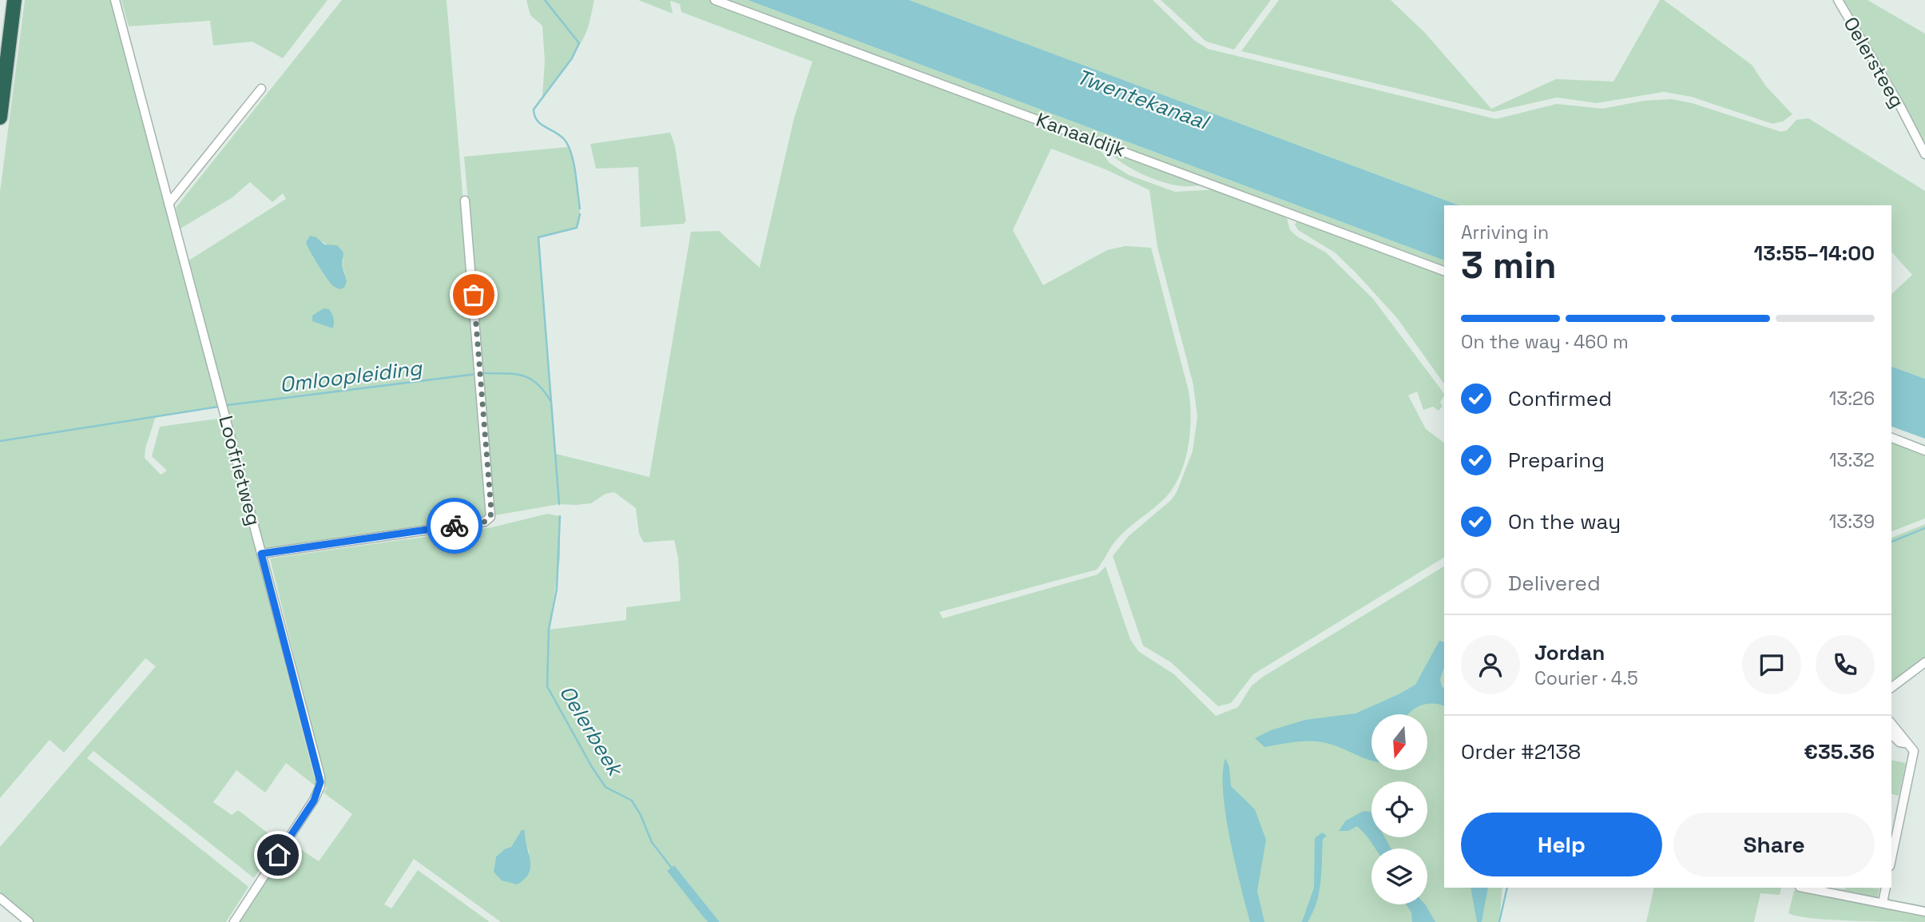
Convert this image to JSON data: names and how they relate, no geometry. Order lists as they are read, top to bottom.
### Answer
{
  "streets": {
    "street": ["Oelersteeg", "Kanaaldijk", "Loofrietweg"]
  },
  "water": ["Twentekanaal", "Omloopleiding", "Oelerbeek"],
  "north": "bottom",
  "page": {
    "heading": ["3 min", "Arriving in", "13:55–14:00"],
    "panel": [
      "Jordan",
      "Courier · 4.5",
      "Order #2138",
      "€35.36"
    ],
    "bar": "On the way · 460 m",
    "list": [
      ["Confirmed", "13:26"],
      ["Preparing", "13:32"],
      ["On the way", "13:39"],
      "Delivered"
    ],
    "buttons": ["Help", "Share"]
  }
}
